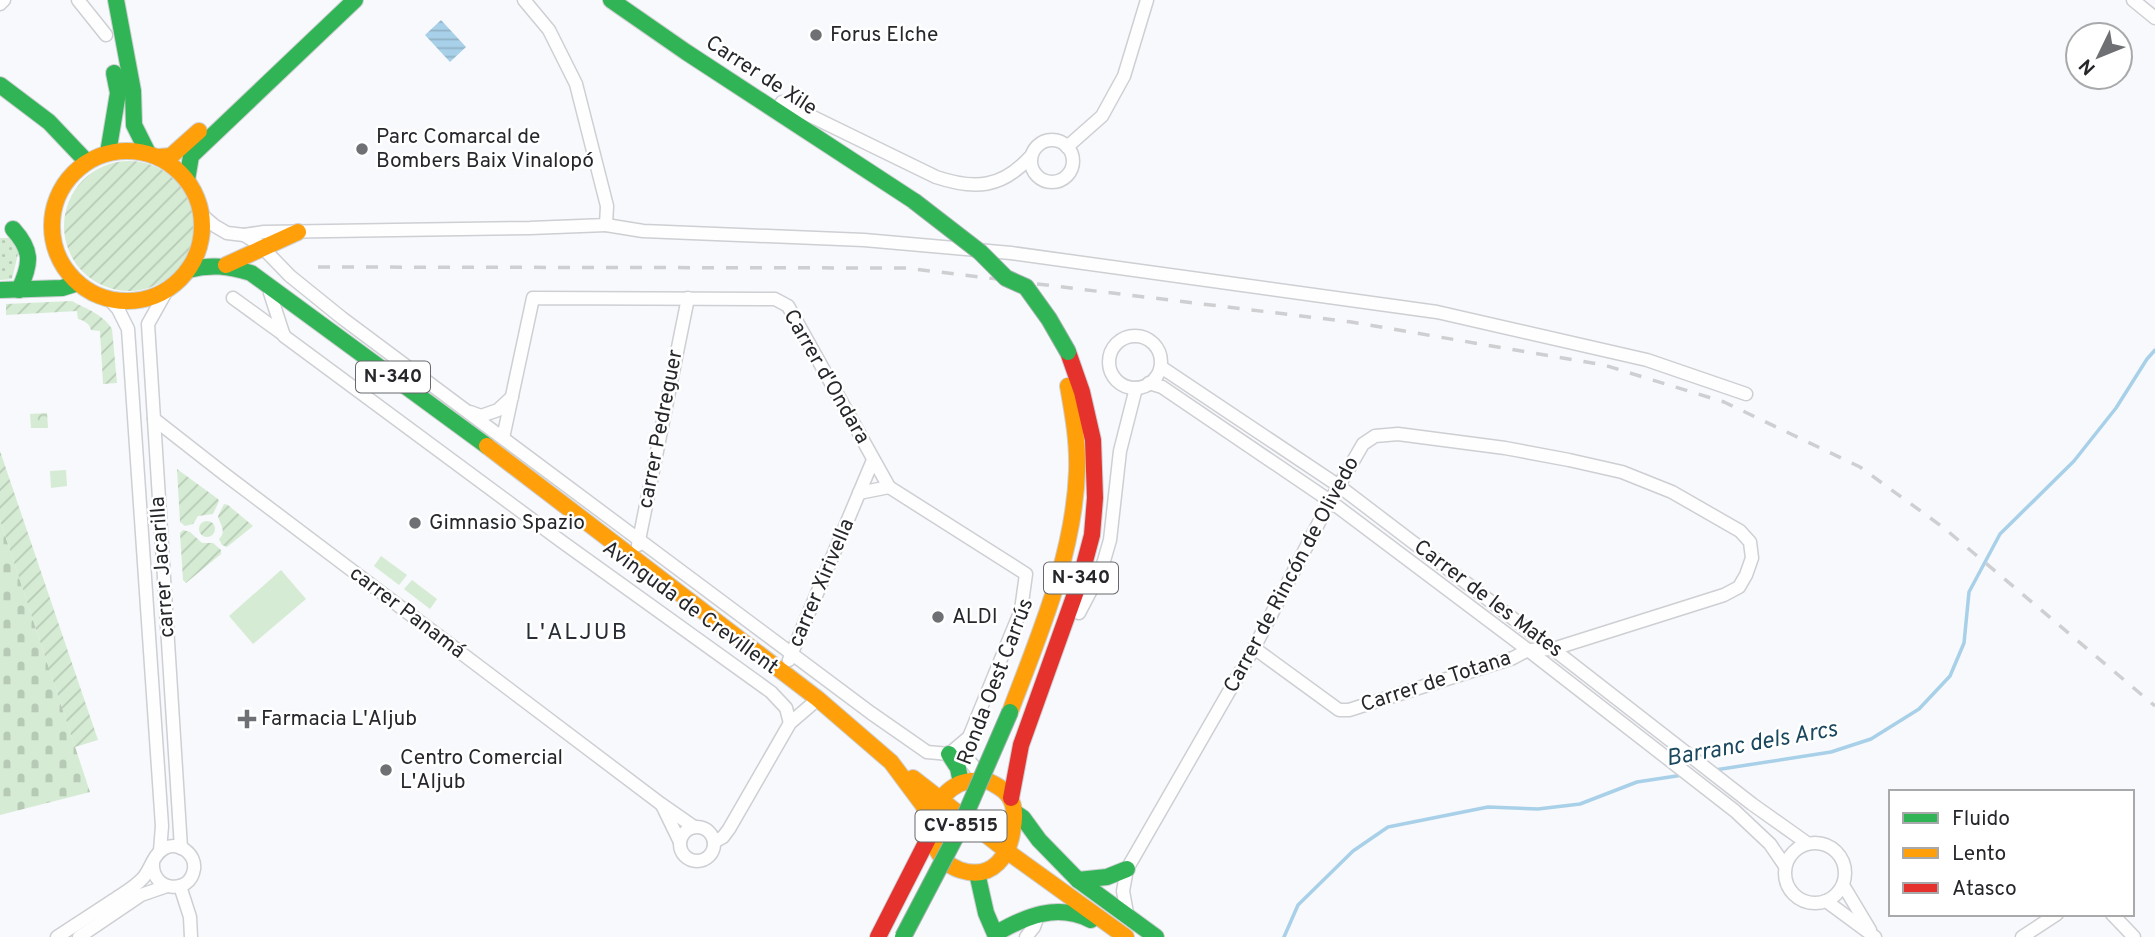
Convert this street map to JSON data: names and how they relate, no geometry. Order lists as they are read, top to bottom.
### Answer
{
  "streets": {
    "main road": [
      "Carrer de Xile",
      "N-340",
      "Avinguda de Crevillent",
      "Ronda Oest Carrús",
      "CV-8515"
    ],
    "street": [
      "Carrer d'Ondara",
      "carrer Pedreguer",
      "carrer Jacarilla",
      "Carrer de Rincón de Olivedo",
      "carrer Xirivella",
      "Carrer de les Mates",
      "carrer Panamá",
      "Carrer de Totana"
    ]
  },
  "crossings": [
    ["Carrer de Xile", "Ronda Oest Carrús"],
    ["N-340", "Avinguda de Crevillent"],
    ["N-340", "Ronda Oest Carrús"],
    ["Carrer d'Ondara", "carrer Pedreguer"],
    ["Carrer d'Ondara", "carrer Xirivella"],
    ["Carrer d'Ondara", "Avinguda de Crevillent"],
    ["carrer Pedreguer", "Avinguda de Crevillent"],
    ["carrer Jacarilla", "Avinguda de Crevillent"],
    ["carrer Jacarilla", "carrer Panamá"],
    ["Carrer de Rincón de Olivedo", "Carrer de les Mates"],
    ["Carrer de Rincón de Olivedo", "Carrer de Totana"],
    ["carrer Xirivella", "Avinguda de Crevillent"],
    ["Carrer de les Mates", "Carrer de Totana"],
    ["Avinguda de Crevillent", "CV-8515"]
  ],
  "districts": ["L'ALJUB"],
  "water": ["Barranc dels Arcs"],
  "places": {
    "other": [
      "Forus Elche",
      "Parc Comarcal de Bombers Baix Vinalopó",
      "Gimnasio Spazio",
      "ALDI",
      "Centro Comercial L'Aljub"
    ],
    "health": ["Farmacia L'Aljub"]
  },
  "legend": ["Fluido", "Lento", "Atasco"],
  "north": "bottom left"
}
